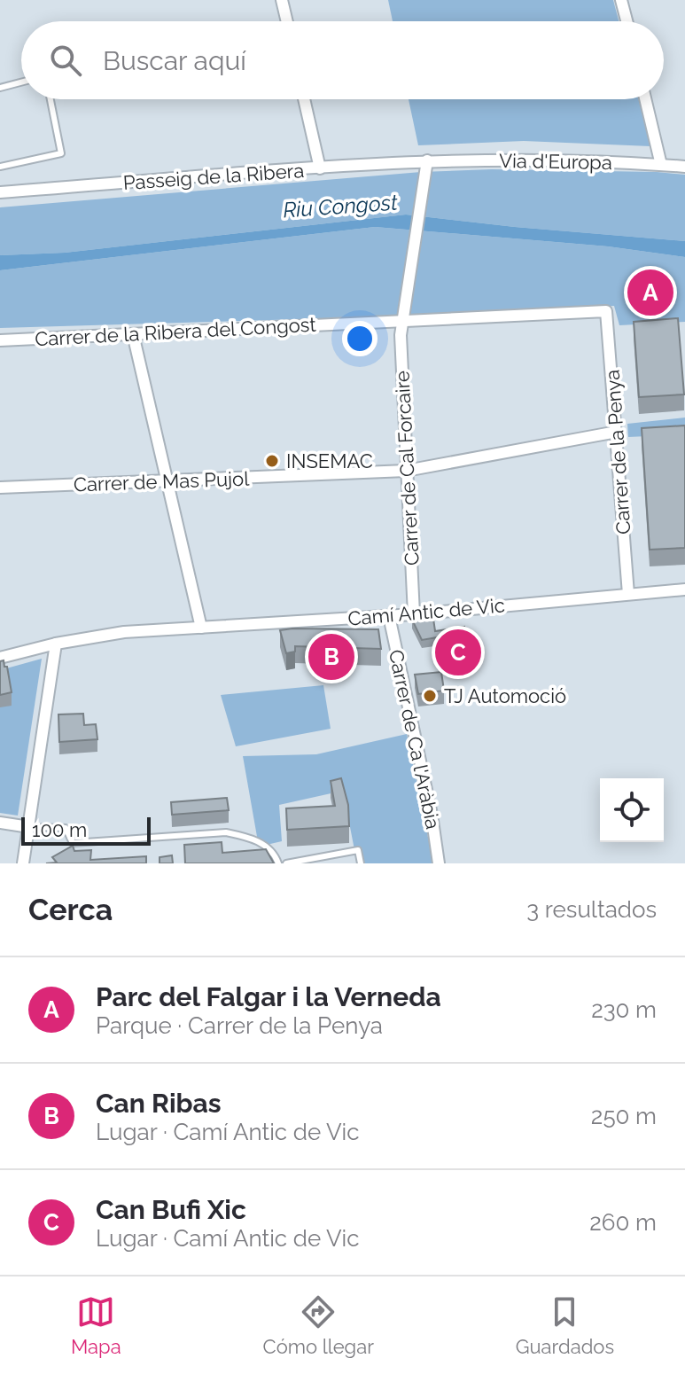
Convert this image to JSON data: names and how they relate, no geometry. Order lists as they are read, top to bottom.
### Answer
{
  "streets": {
    "street": [
      "Via d'Europa",
      "Passeig de la Ribera",
      "Carrer de la Ribera del Congost",
      "Carrer de la Penya",
      "Carrer de Cal Forcaire",
      "Carrer de Mas Pujol",
      "Camí Antic de Vic",
      "Carrer de Ca l'Aràbia"
    ]
  },
  "crossings": [
    ["Via d'Europa", "Passeig de la Ribera"],
    ["Via d'Europa", "Carrer de Cal Forcaire"],
    ["Passeig de la Ribera", "Carrer de Cal Forcaire"],
    ["Carrer de la Ribera del Congost", "Carrer de la Penya"],
    ["Carrer de la Ribera del Congost", "Carrer de Cal Forcaire"],
    ["Carrer de la Penya", "Carrer de Mas Pujol"],
    ["Carrer de la Penya", "Camí Antic de Vic"],
    ["Carrer de Cal Forcaire", "Carrer de Mas Pujol"],
    ["Carrer de Cal Forcaire", "Camí Antic de Vic"],
    ["Camí Antic de Vic", "Carrer de Ca l'Aràbia"]
  ],
  "water": ["Riu Congost"],
  "places": ["INSEMAC", "TJ Automoció"],
  "scale_bar": "100 m",
  "page": {
    "search": "Buscar aquí",
    "pins": ["A", "C", "B"],
    "scale": "100 m",
    "heading": ["Cerca", "3 resultados"],
    "list": [
      {
        "mark": "A",
        "name": "Parc del Falgar i la Verneda",
        "note": "Parque · Carrer de la Penya",
        "value": "230 m"
      },
      {
        "mark": "B",
        "name": "Can Ribas",
        "note": "Lugar · Camí Antic de Vic",
        "value": "250 m"
      },
      {
        "mark": "C",
        "name": "Can Bufi Xic",
        "note": "Lugar · Camí Antic de Vic",
        "value": "260 m"
      }
    ],
    "nav": ["Mapa", "Cómo llegar", "Guardados"]
  }
}
